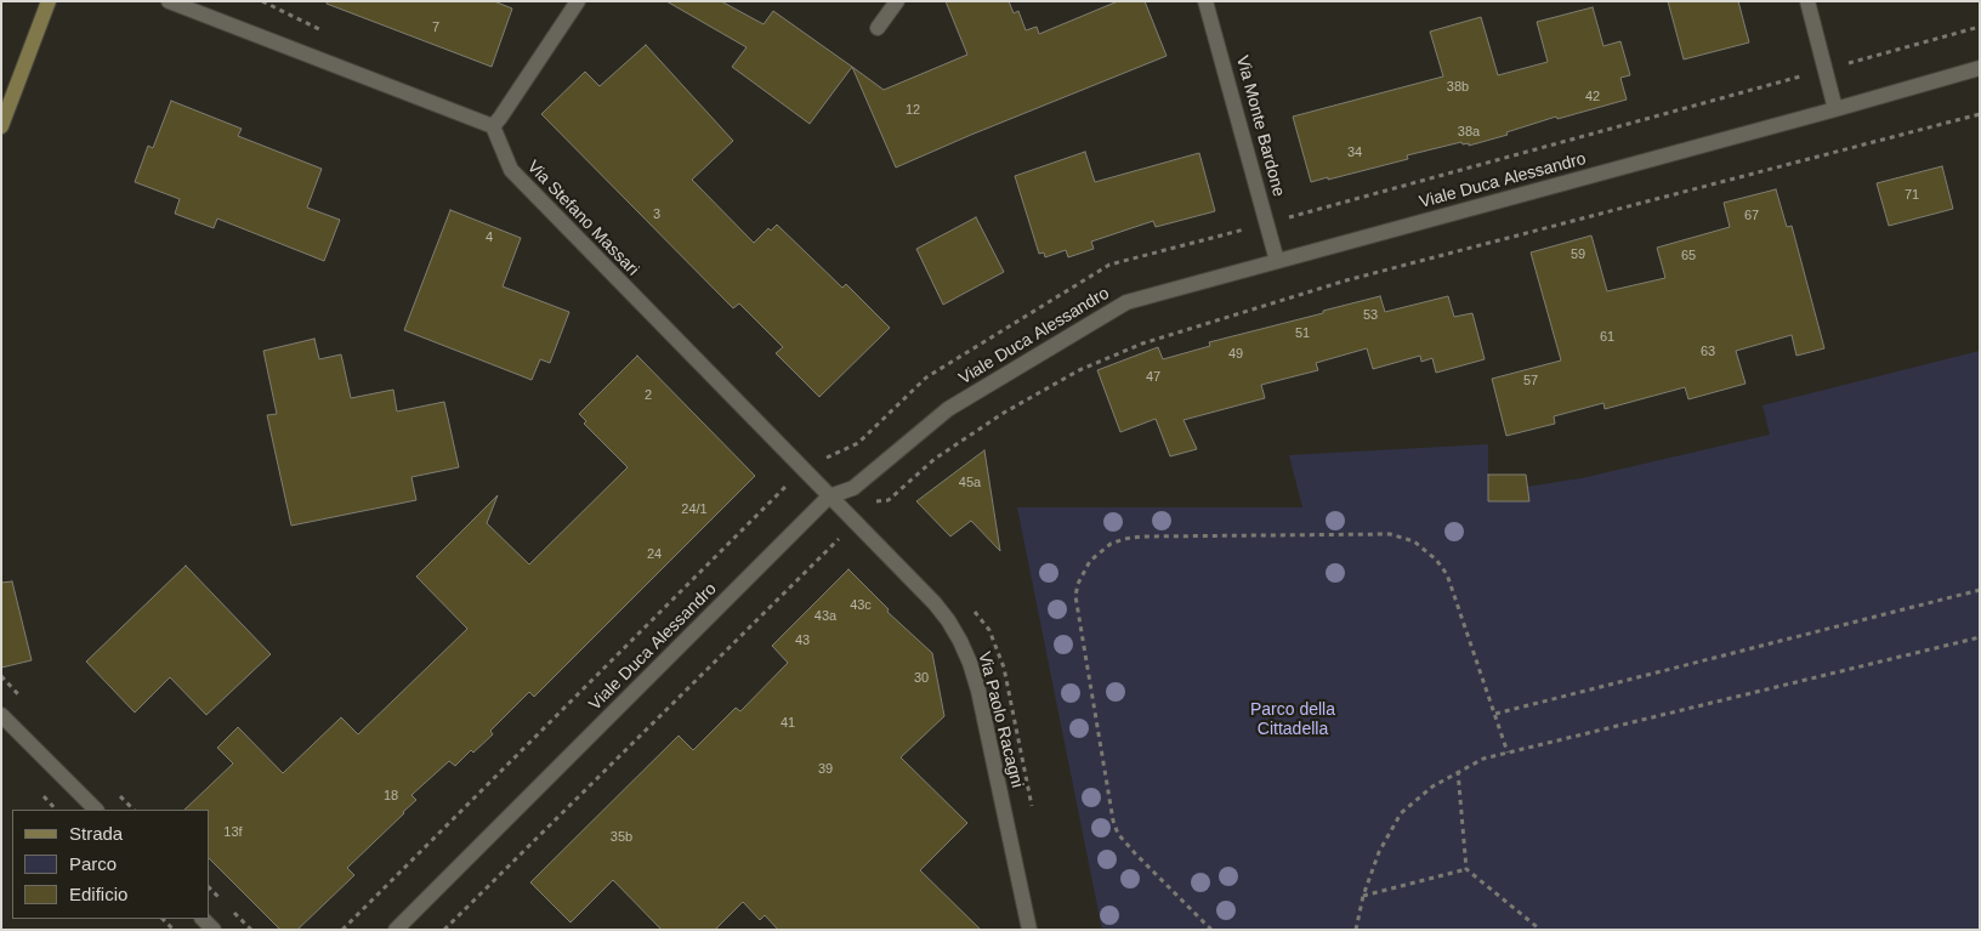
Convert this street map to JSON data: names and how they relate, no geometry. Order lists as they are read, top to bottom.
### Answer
{
  "streets": {
    "street": [
      "Via Monte Bardone",
      "Viale Duca Alessandro",
      "Via Stefano Massari",
      "Via Paolo Racagni"
    ]
  },
  "crossings": [
    ["Via Monte Bardone", "Viale Duca Alessandro"],
    ["Viale Duca Alessandro", "Via Stefano Massari"],
    ["Viale Duca Alessandro", "Via Paolo Racagni"],
    ["Via Stefano Massari", "Via Paolo Racagni"]
  ],
  "parks": ["Parco della Cittadella"],
  "house_numbers": [
    "7",
    "38b",
    "42",
    "12",
    "38a",
    "34",
    "71",
    "3",
    "67",
    "4",
    "59",
    "65",
    "53",
    "51",
    "61",
    "63",
    "49",
    "47",
    "57",
    "2",
    "45a",
    "24/1",
    "24",
    "43c",
    "43a",
    "43",
    "30",
    "41",
    "39",
    "18",
    "13f",
    "35b"
  ],
  "legend": ["Strada", "Parco", "Edificio"]
}
